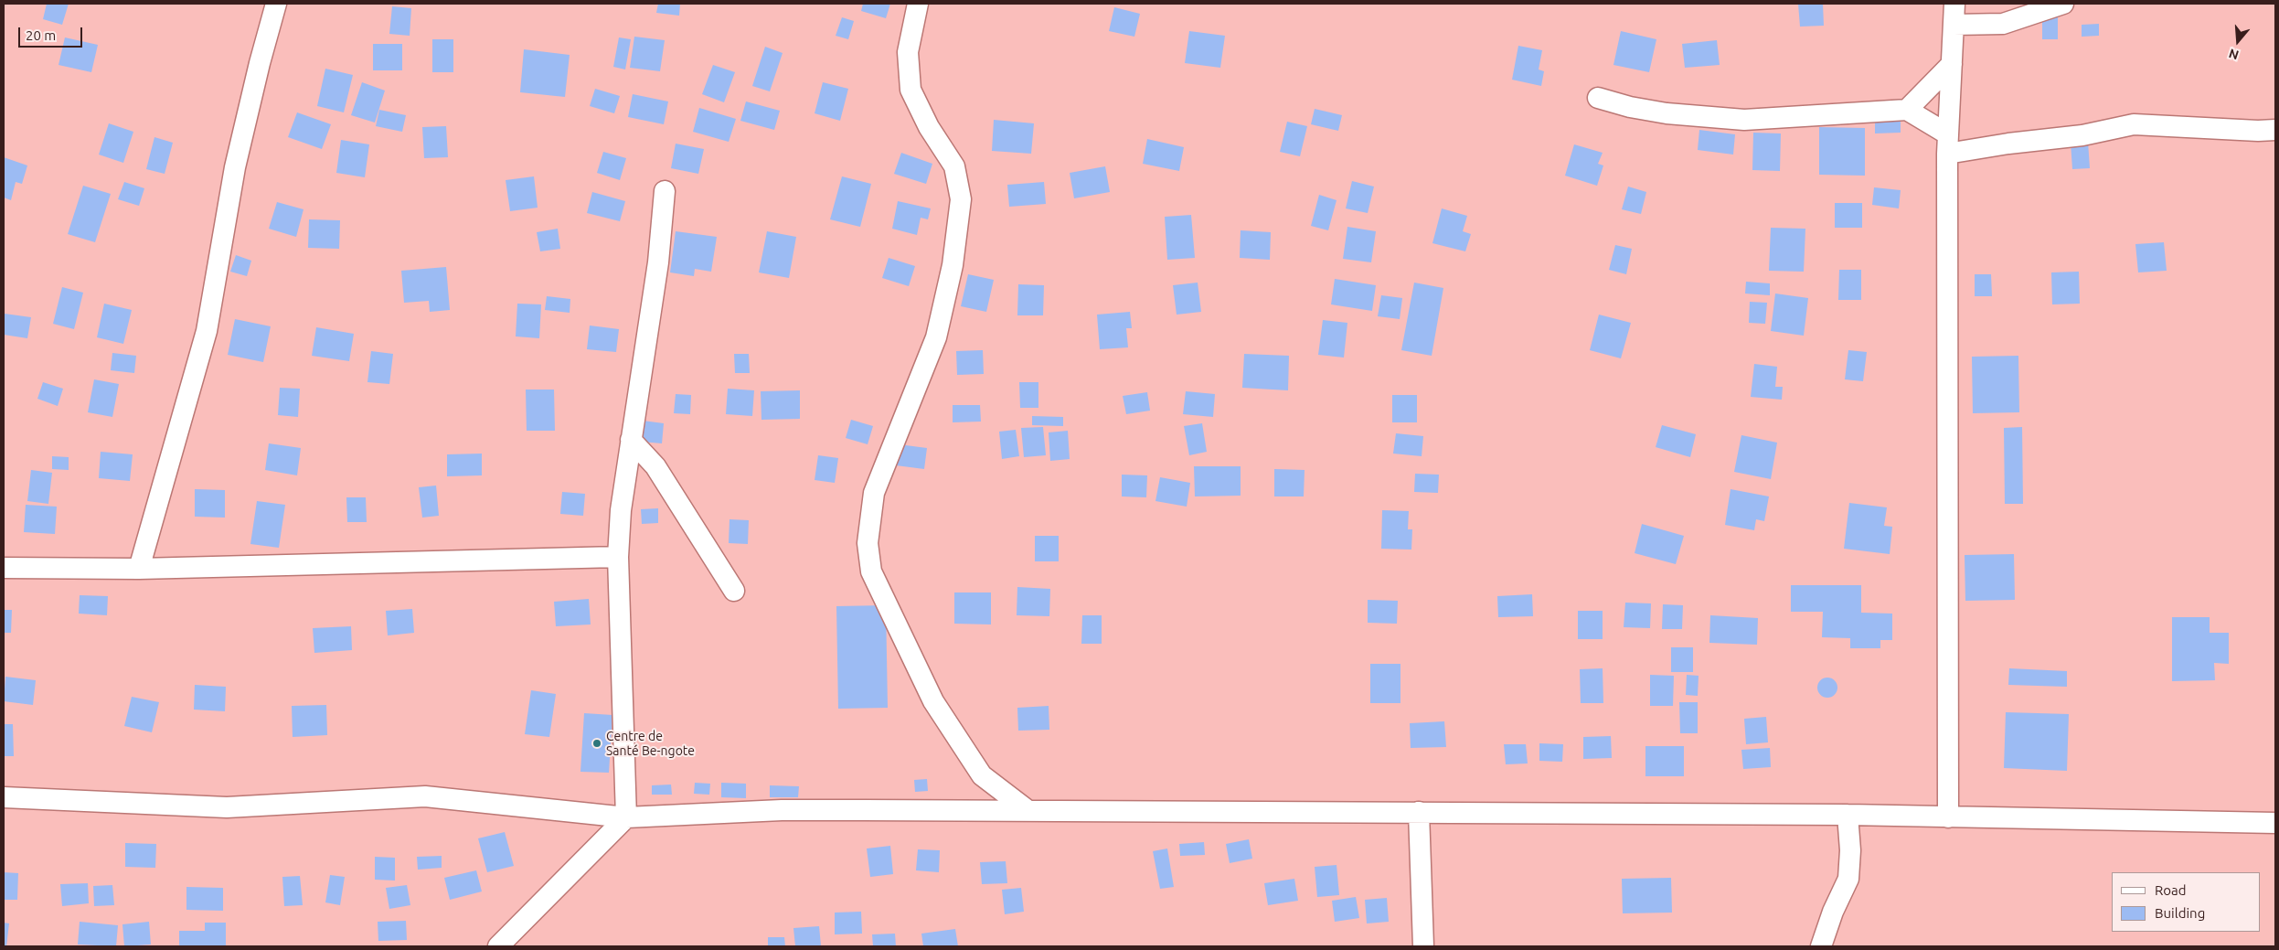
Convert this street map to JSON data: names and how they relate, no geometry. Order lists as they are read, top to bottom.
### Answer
{
  "places": ["Centre de Santé Be-ngote"],
  "legend": ["Road", "Building"],
  "scale_bar": "20 m",
  "north": "bottom"
}
